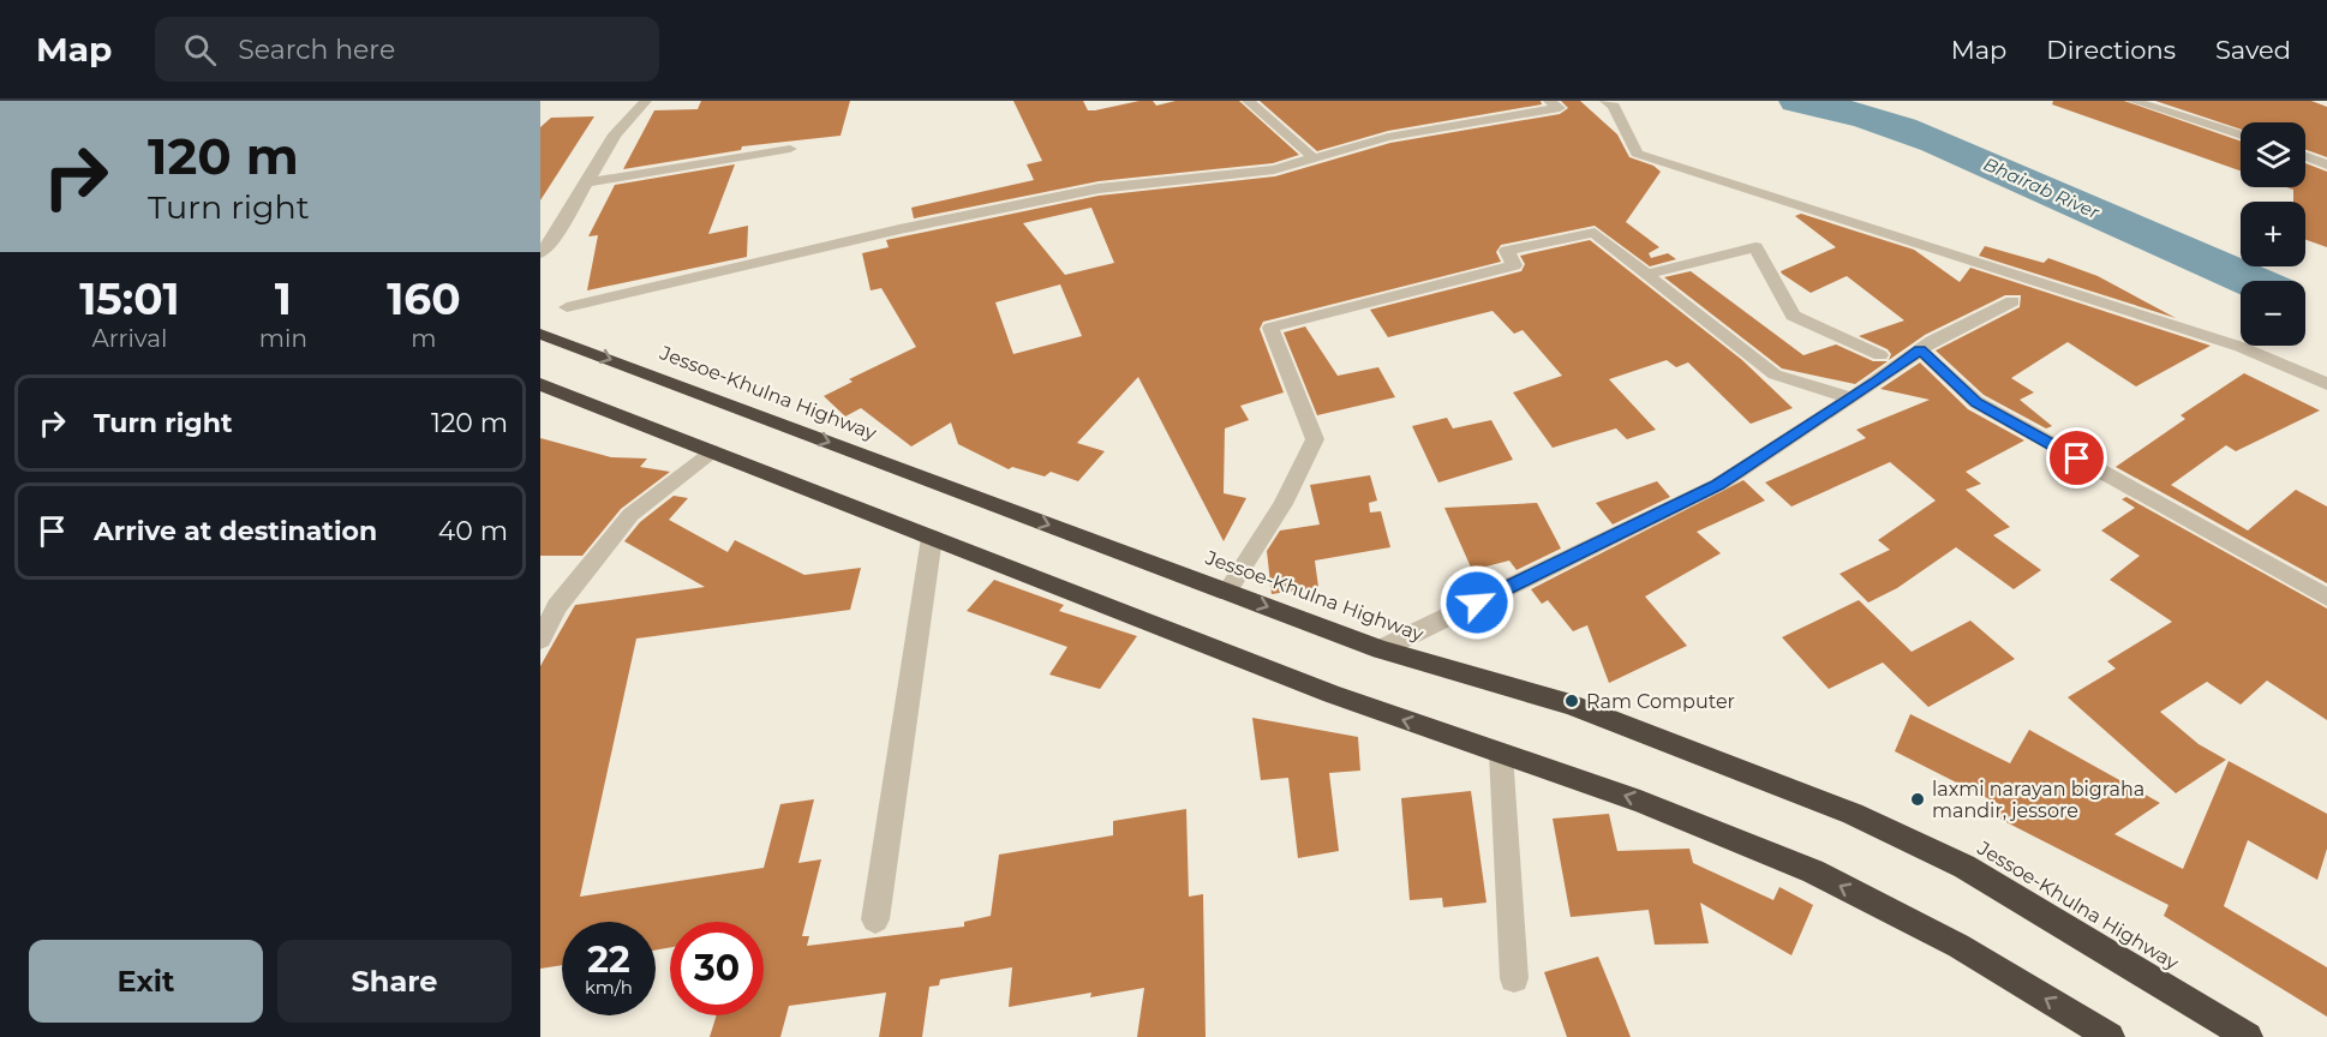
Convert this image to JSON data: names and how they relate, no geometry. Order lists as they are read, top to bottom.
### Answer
{
  "streets": {
    "highway": ["Jessoe-Khulna Highway"]
  },
  "water": ["Bhairab River"],
  "places": ["Ram Computer", "laxmi narayan bigraha mandir, jessore"],
  "page": {
    "header": "Map",
    "search": "Search here",
    "nav": ["Map", "Directions", "Saved"],
    "turn": ["120 m", "Turn right"],
    "map_buttons": ["+", "−"],
    "eta": [
      "15:01",
      "Arrival",
      "1",
      "min",
      "160",
      "m"
    ],
    "list": [
      {
        "name": "Turn right",
        "value": "120 m"
      },
      {
        "name": "Arrive at destination",
        "value": "40 m"
      }
    ],
    "speed": "22 km/h",
    "limit": "30",
    "buttons": ["Exit", "Share"]
  }
}
